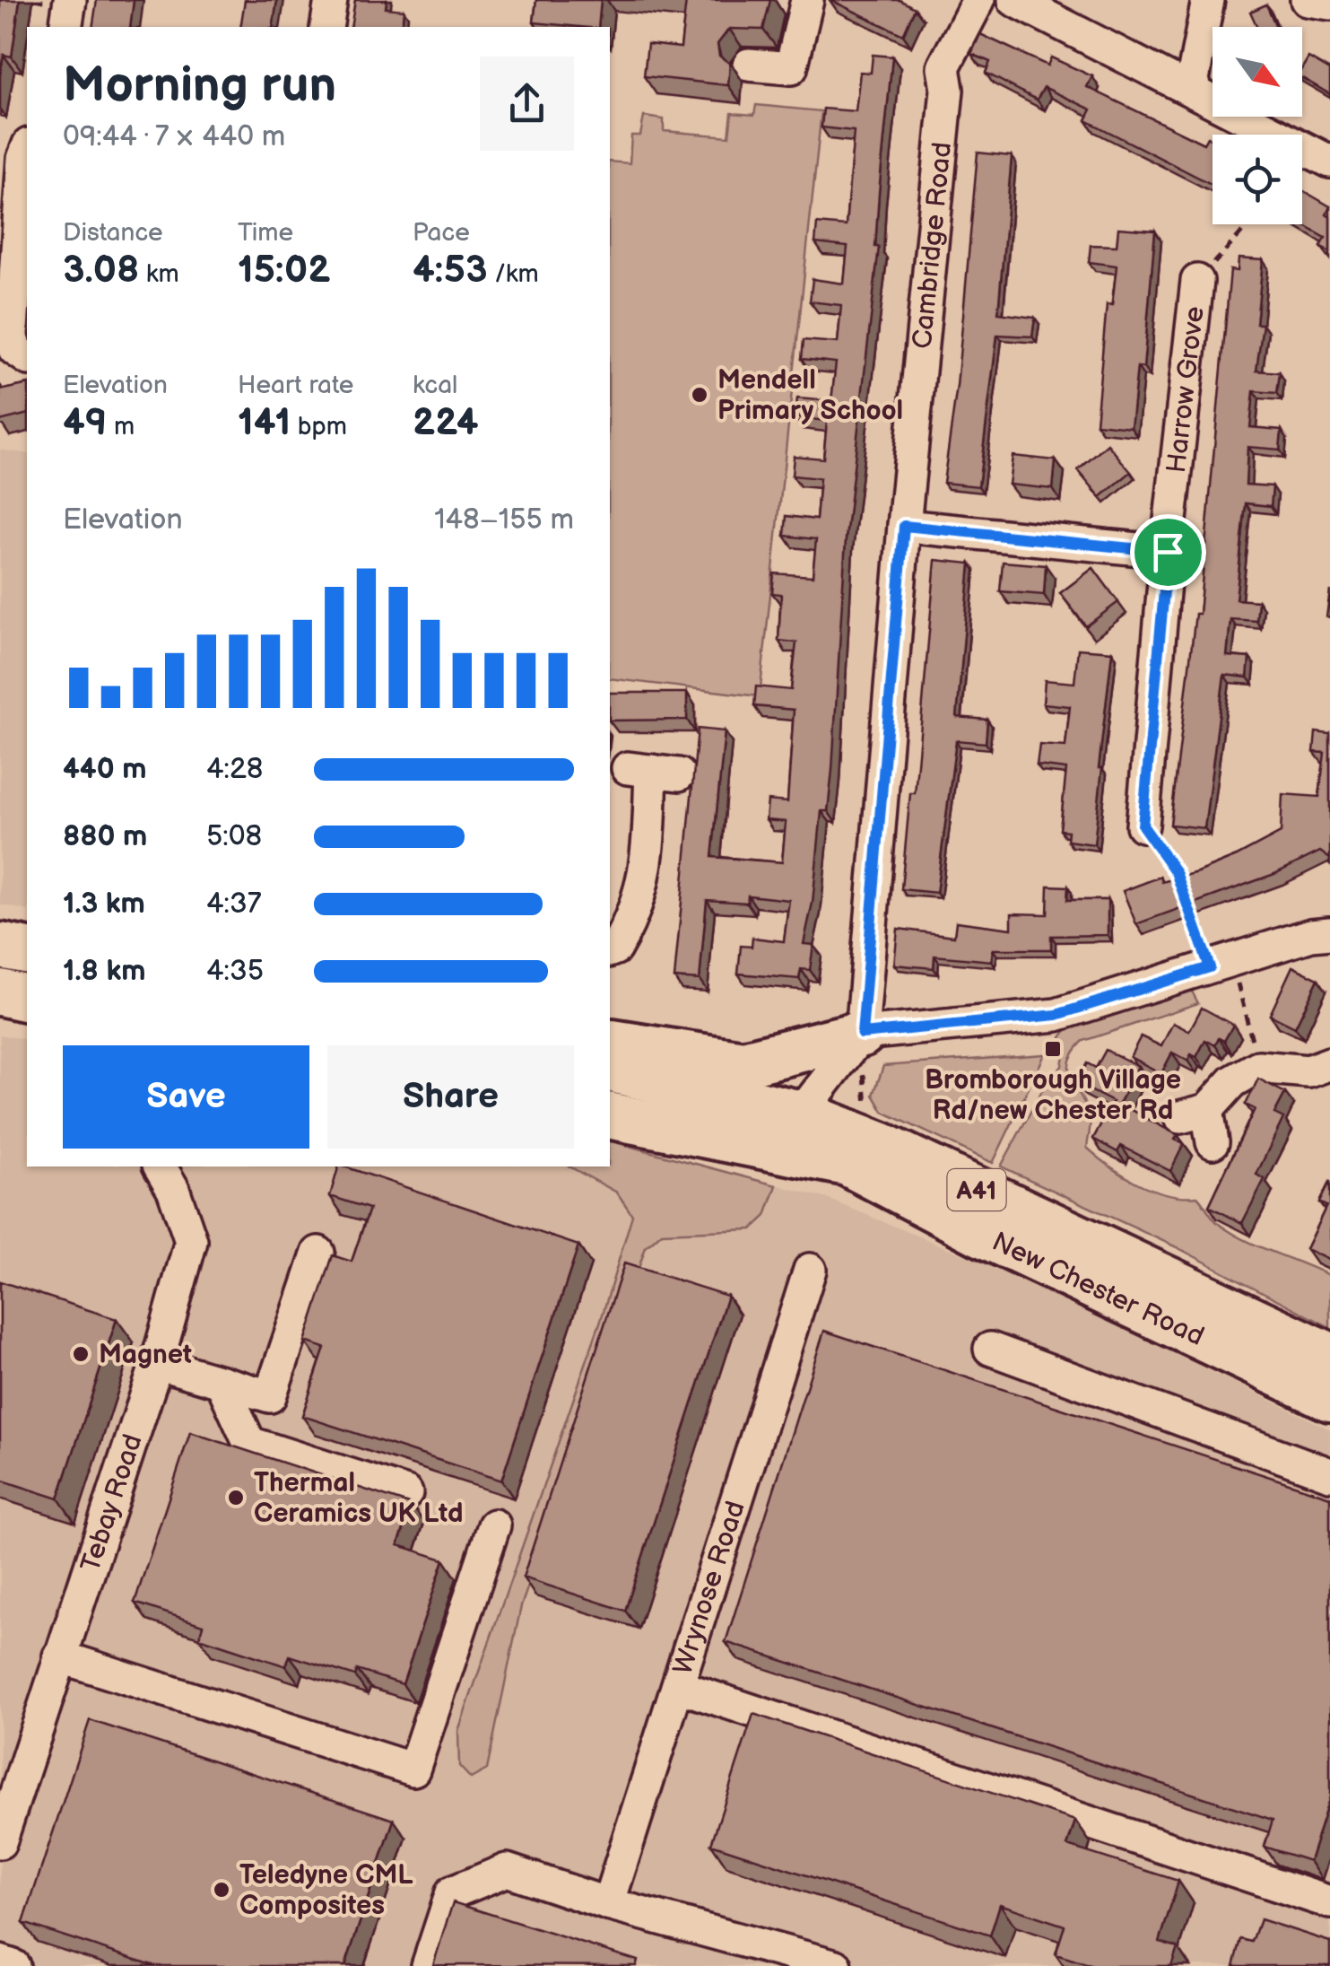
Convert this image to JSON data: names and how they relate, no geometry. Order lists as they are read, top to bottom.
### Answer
{
  "streets": {
    "highway": ["A41", "New Chester Road"],
    "street": [
      "Cambridge Road",
      "Harrow Grove",
      "Tebay Road",
      "Wrynose Road"
    ]
  },
  "places": {
    "other": [
      "Mendell Primary School",
      "Magnet",
      "Thermal Ceramics UK Ltd",
      "Teledyne CML Composites"
    ],
    "transit": ["Bromborough Village Rd/new Chester Rd"]
  },
  "north": "bottom right",
  "page": {
    "heading": ["Morning run", "09:44 · 7 × 440 m"],
    "stats": [
      ["Distance", "3.08 km"],
      ["Time", "15:02"],
      ["Pace", "4:53 /km"],
      ["Elevation", "49 m"],
      ["Heart rate", "141 bpm"],
      ["kcal", "224"]
    ],
    "chart": ["Elevation", "148–155 m"],
    "list": [
      {
        "name": "440 m",
        "note": "4:28"
      },
      {
        "name": "880 m",
        "note": "5:08"
      },
      {
        "name": "1.3 km",
        "note": "4:37"
      },
      {
        "name": "1.8 km",
        "note": "4:35"
      }
    ],
    "buttons": ["Save", "Share"]
  }
}
